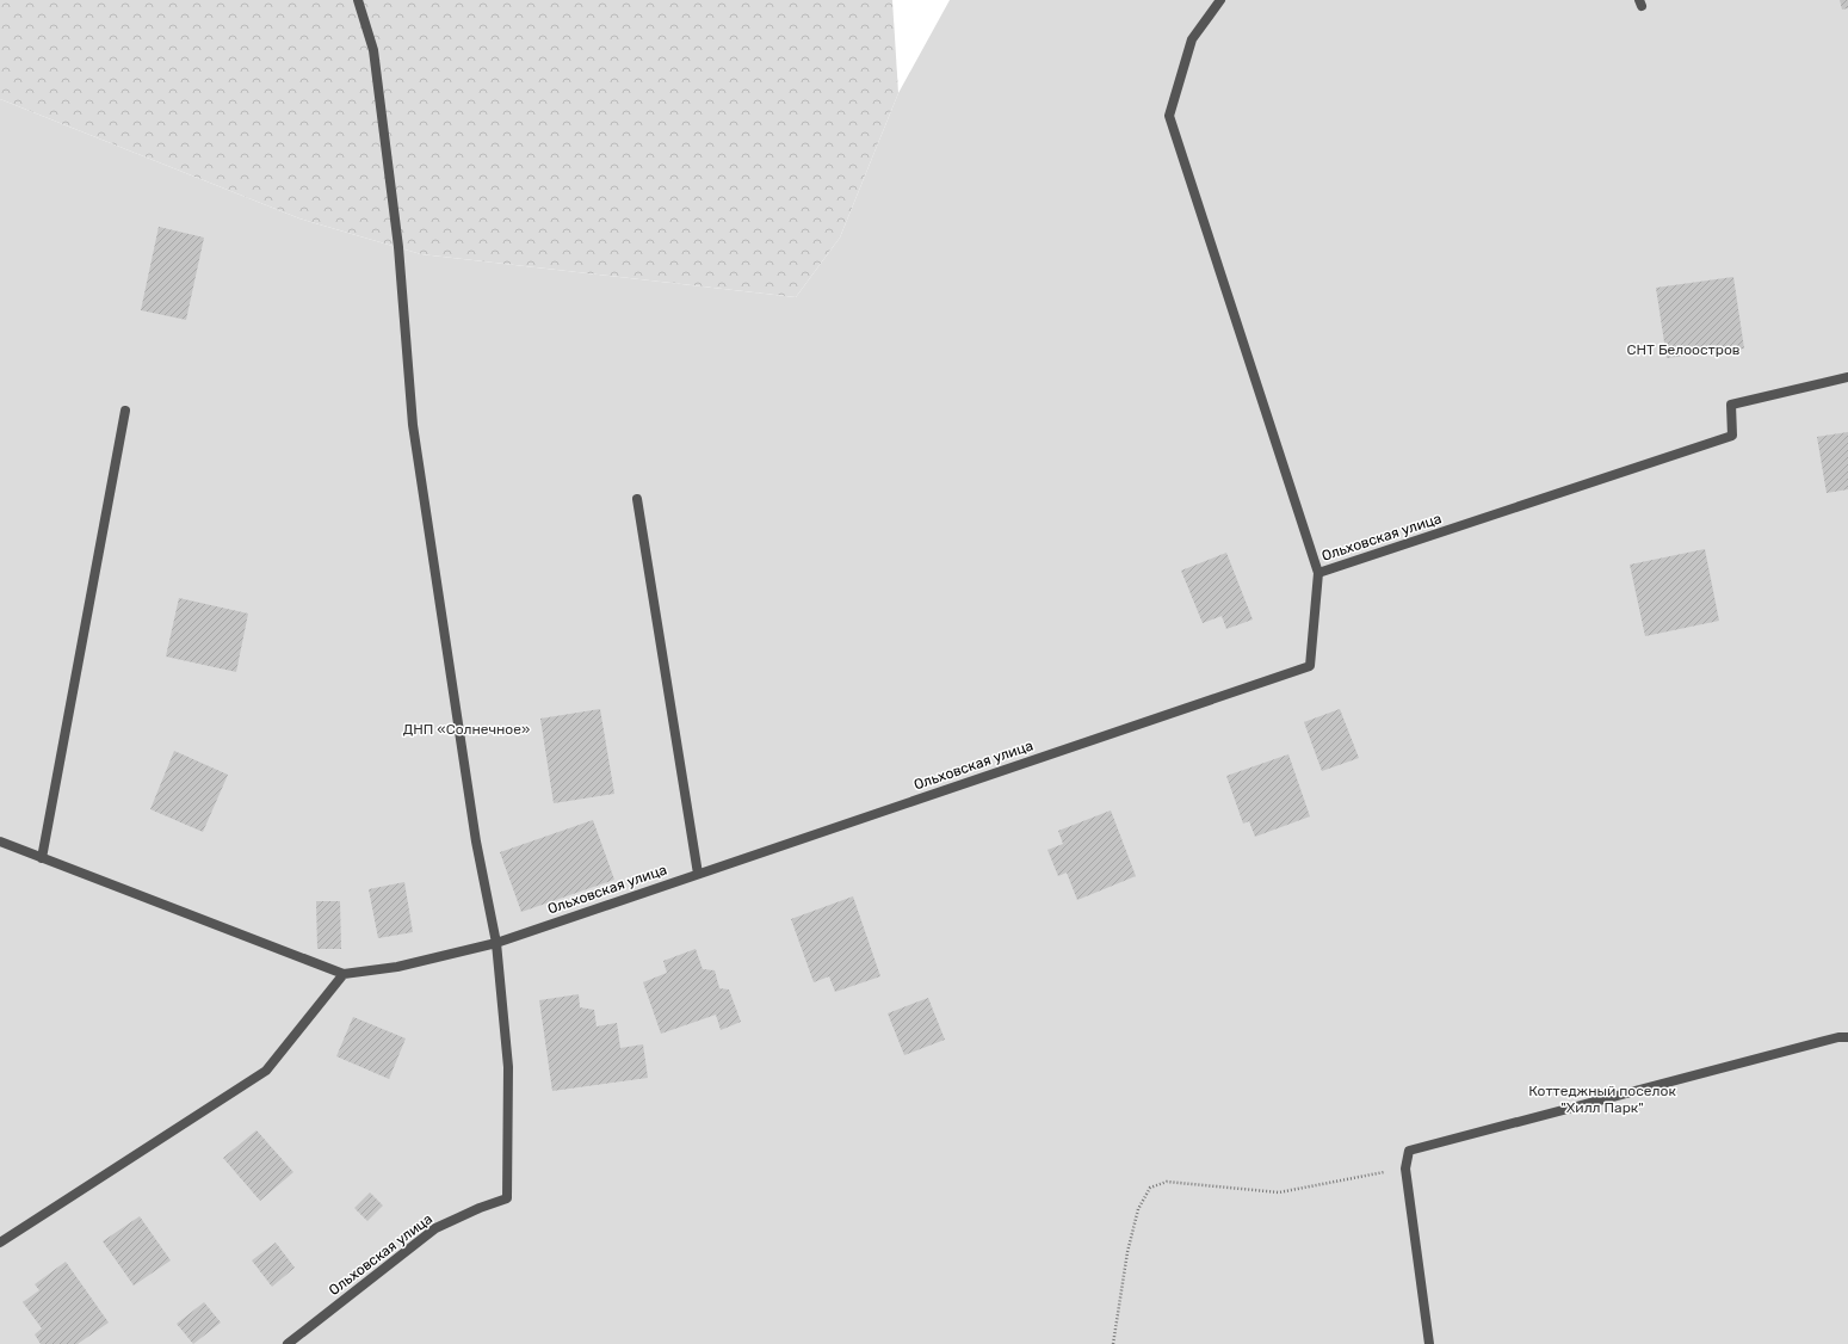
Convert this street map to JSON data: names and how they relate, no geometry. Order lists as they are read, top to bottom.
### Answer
{
  "streets": {
    "street": ["Ольховская улица"]
  },
  "parks": ["СНТ Белоостров", "ДНП «Солнечное»", "Коттеджный поселок \"Хилл Парк\""]
}
